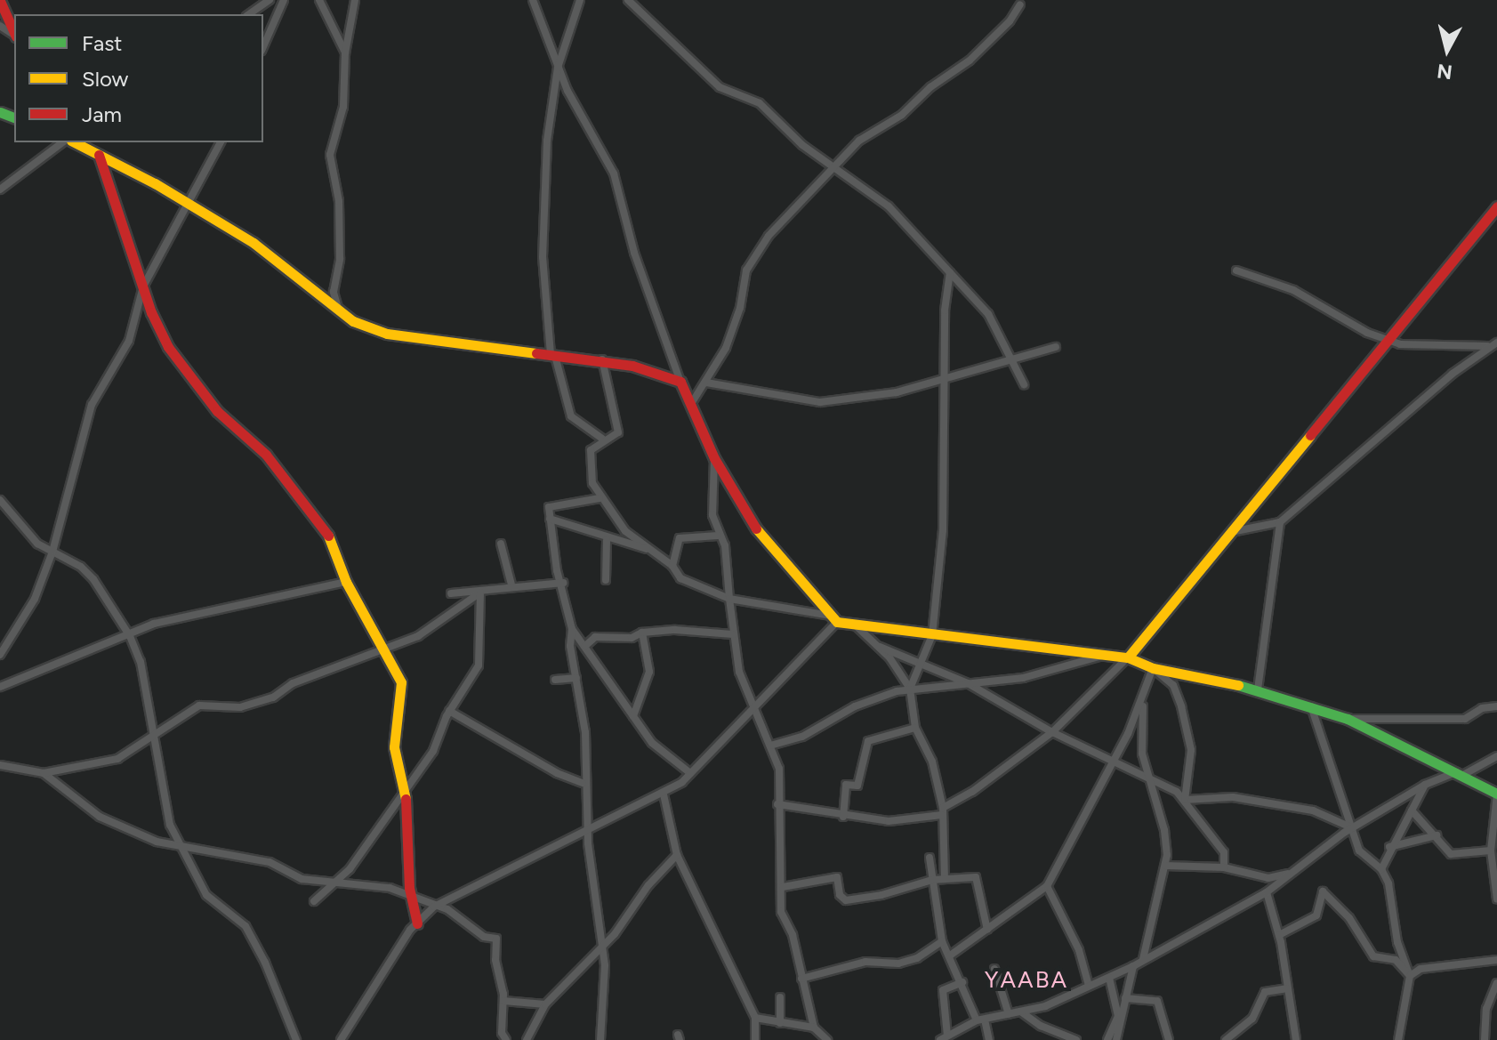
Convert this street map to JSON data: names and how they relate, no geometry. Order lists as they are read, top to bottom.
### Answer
{
  "districts": ["YAABA"],
  "legend": ["Fast", "Slow", "Jam"],
  "north": "bottom"
}
